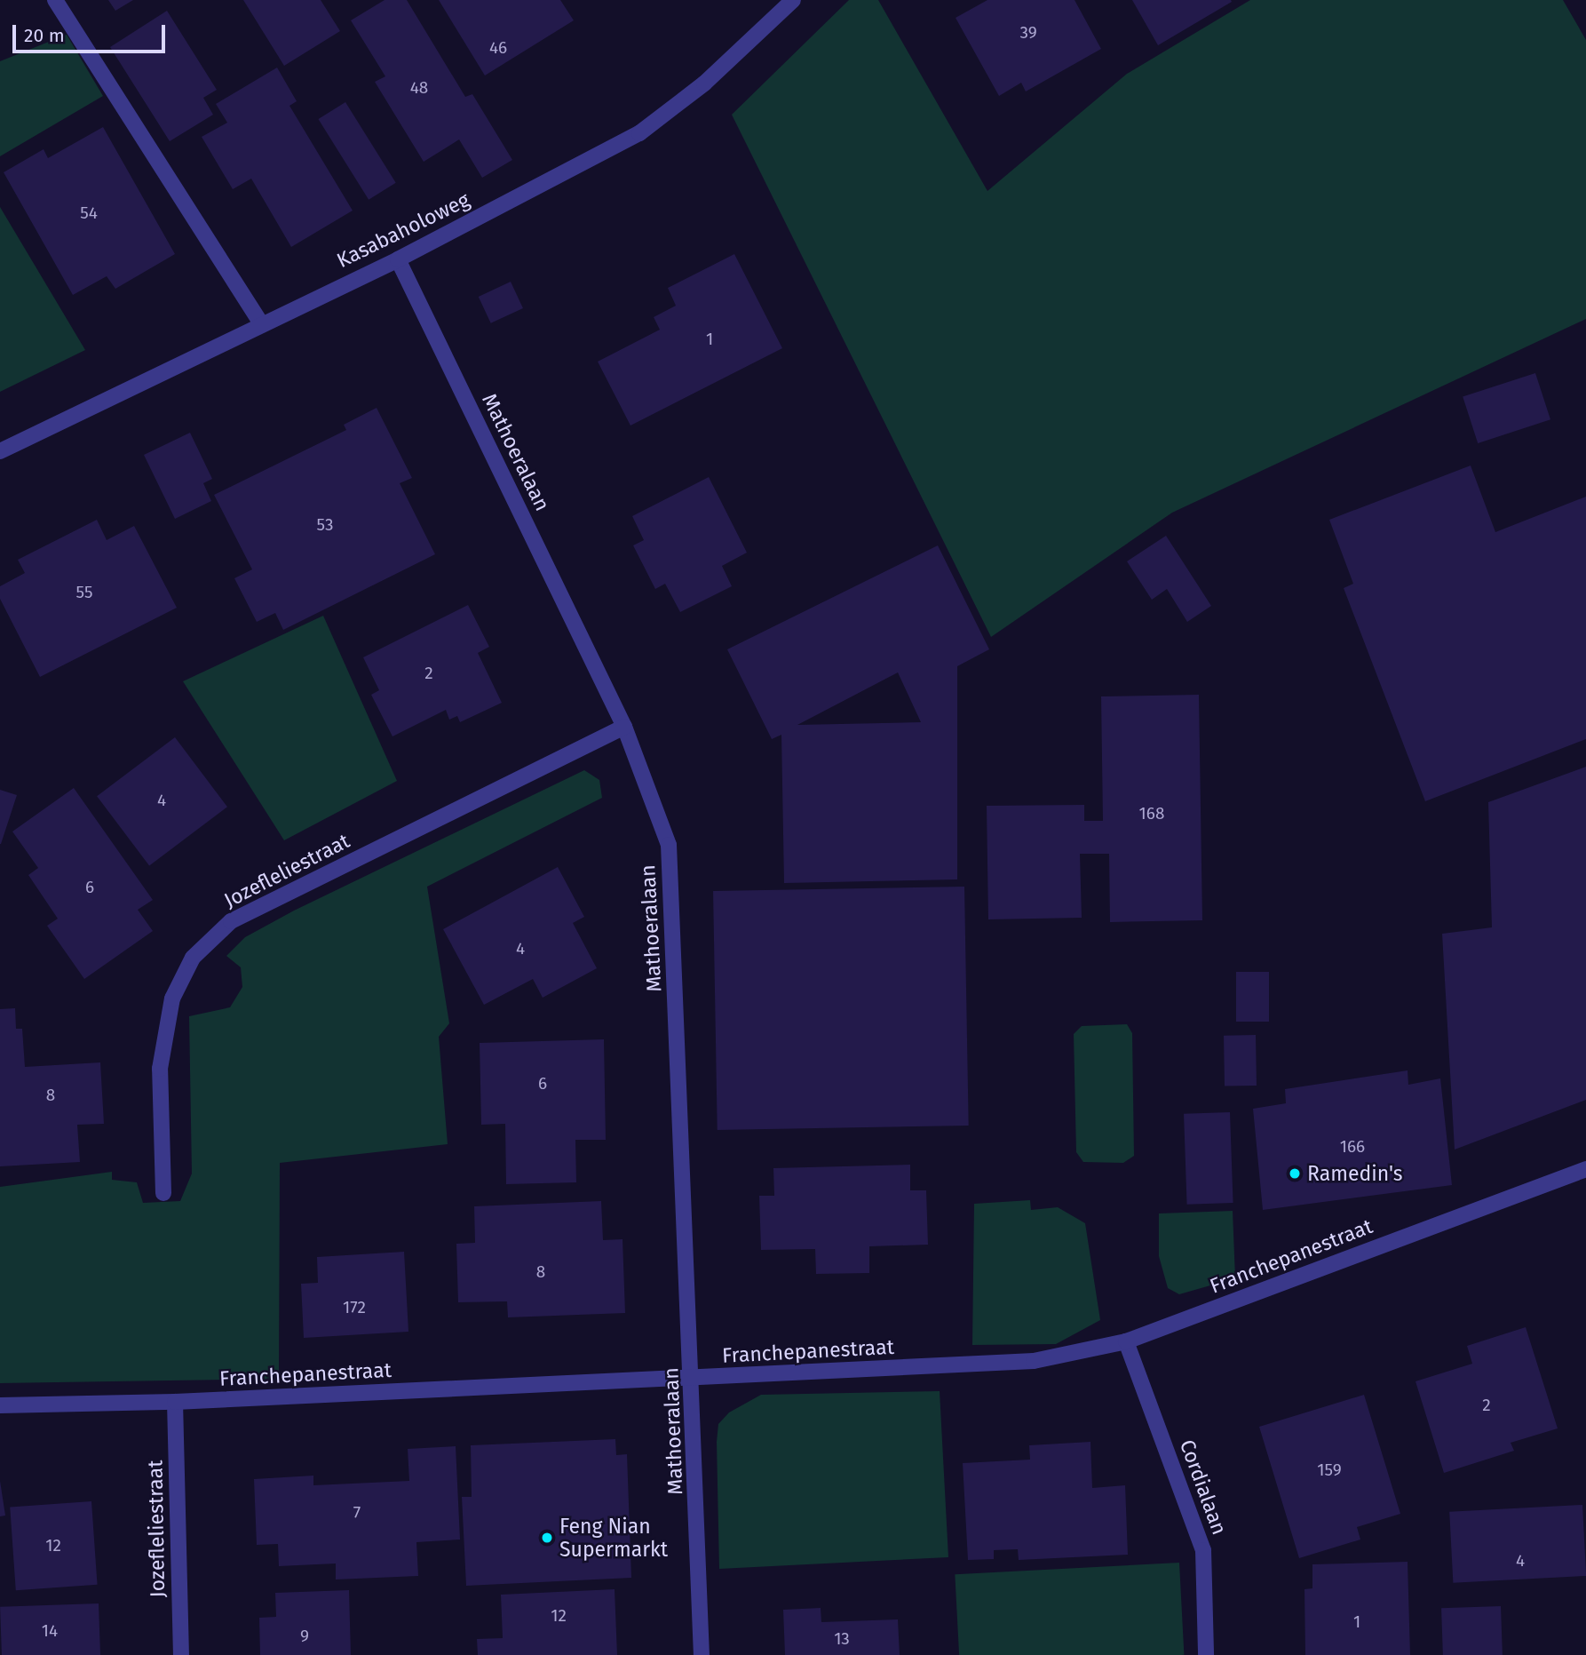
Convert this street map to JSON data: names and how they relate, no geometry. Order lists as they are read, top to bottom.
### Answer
{
  "streets": {
    "street": [
      "Kasabaholoweg",
      "Mathoeralaan",
      "Jozefleliestraat",
      "Franchepanestraat",
      "Cordialaan"
    ]
  },
  "crossings": [
    ["Kasabaholoweg", "Mathoeralaan"],
    ["Mathoeralaan", "Jozefleliestraat"],
    ["Mathoeralaan", "Franchepanestraat"],
    ["Jozefleliestraat", "Franchepanestraat"],
    ["Franchepanestraat", "Cordialaan"]
  ],
  "places": ["Ramedin's", "Feng Nian Supermarkt"],
  "house_numbers": [
    "39",
    "46",
    "48",
    "54",
    "1",
    "53",
    "55",
    "2",
    "4",
    "168",
    "6",
    "4",
    "6",
    "8",
    "166",
    "8",
    "172",
    "2",
    "159",
    "7",
    "12",
    "4",
    "12",
    "1",
    "14",
    "9",
    "13"
  ],
  "scale_bar": "20 m"
}
